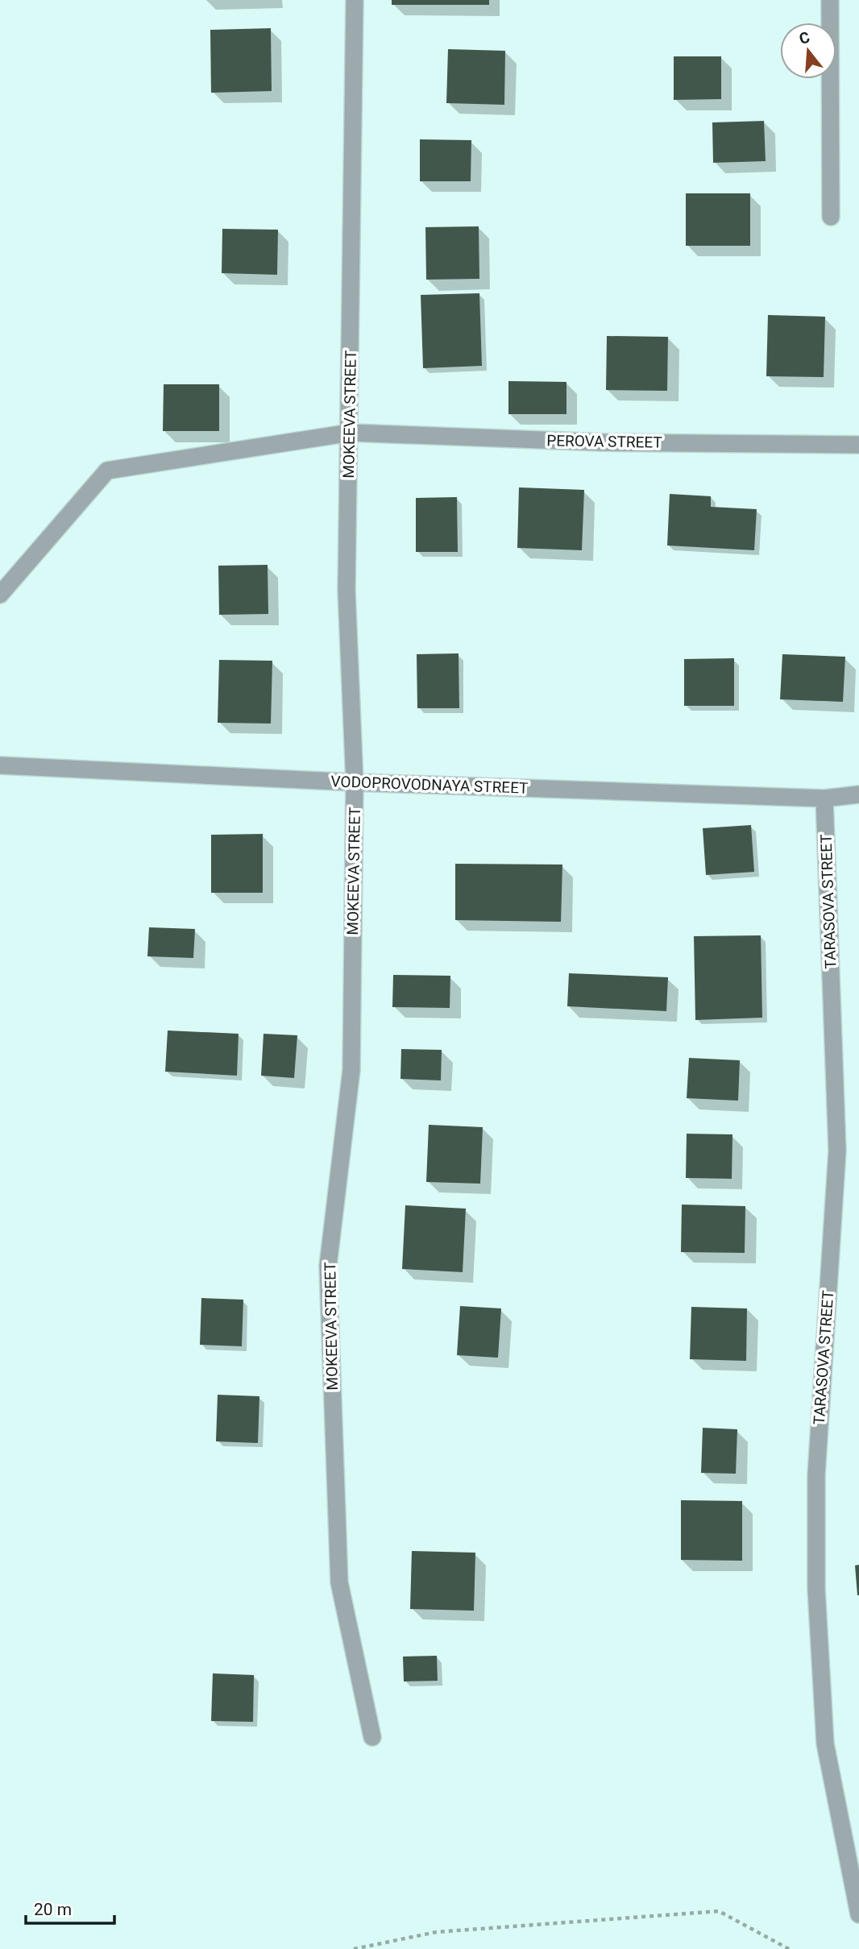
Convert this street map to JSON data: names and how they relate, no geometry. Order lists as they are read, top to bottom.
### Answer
{
  "streets": {
    "street": [
      "MOKEEVA STREET",
      "PEROVA STREET",
      "VODOPROVODNAYA STREET",
      "TARASOVA STREET"
    ]
  },
  "crossings": [
    ["MOKEEVA STREET", "PEROVA STREET"],
    ["MOKEEVA STREET", "VODOPROVODNAYA STREET"],
    ["VODOPROVODNAYA STREET", "TARASOVA STREET"]
  ],
  "scale_bar": "20 m",
  "north": "top"
}
